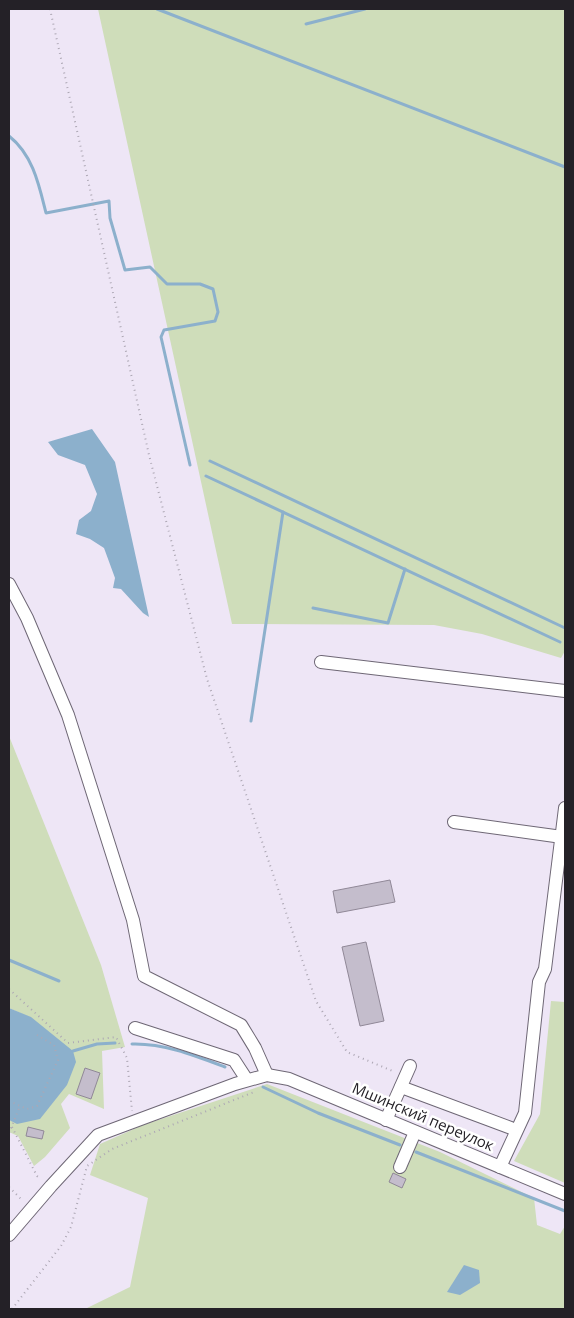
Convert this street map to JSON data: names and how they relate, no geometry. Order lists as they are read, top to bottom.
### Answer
{
  "streets": {
    "street": ["Мшинский переулок"]
  }
}
